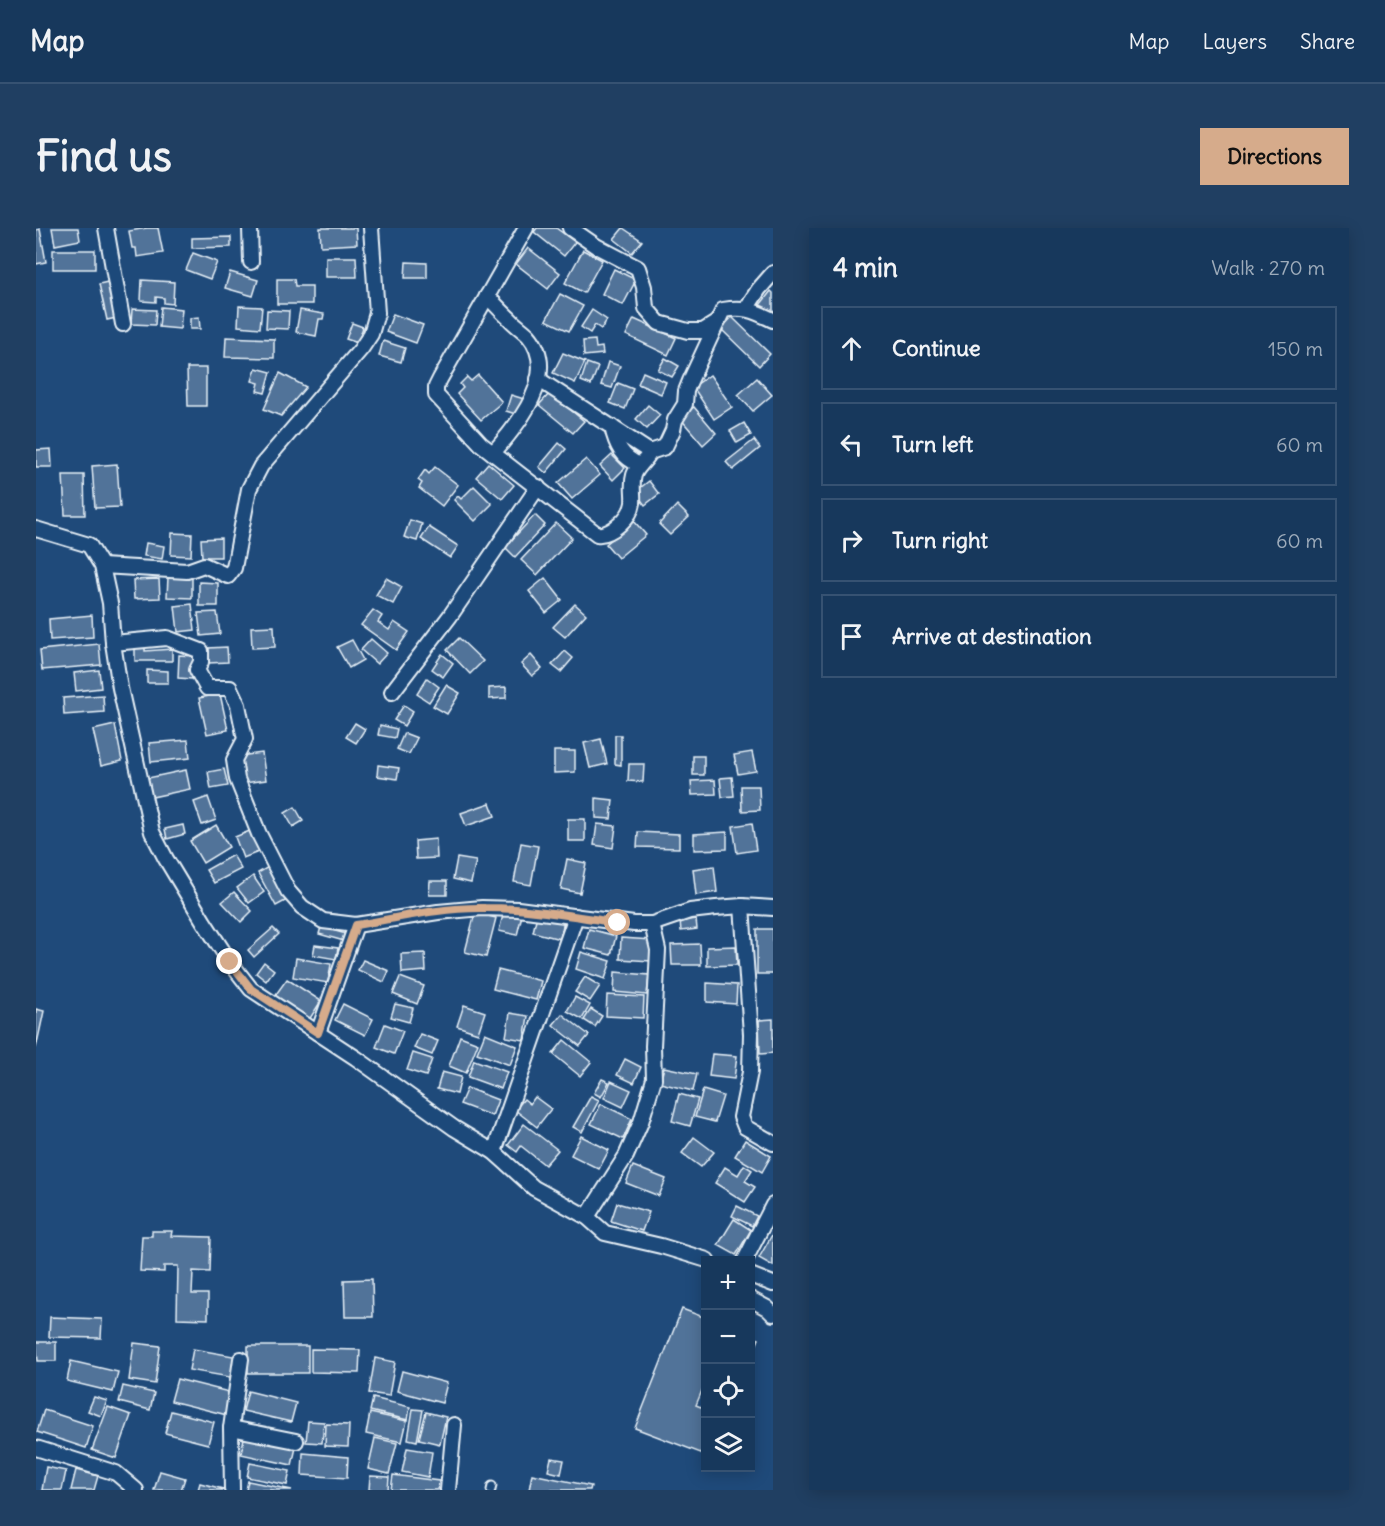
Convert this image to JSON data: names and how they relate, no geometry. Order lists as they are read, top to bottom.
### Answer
{
  "page": {
    "header": "Map",
    "nav": ["Map", "Layers", "Share"],
    "buttons": "Directions",
    "title": "Find us",
    "heading": ["4 min", "Walk · 270 m"],
    "list": [
      ["Continue", "150 m"],
      ["Turn left", "60 m"],
      ["Turn right", "60 m"],
      "Arrive at destination"
    ],
    "map_buttons": ["+", "−"]
  }
}
